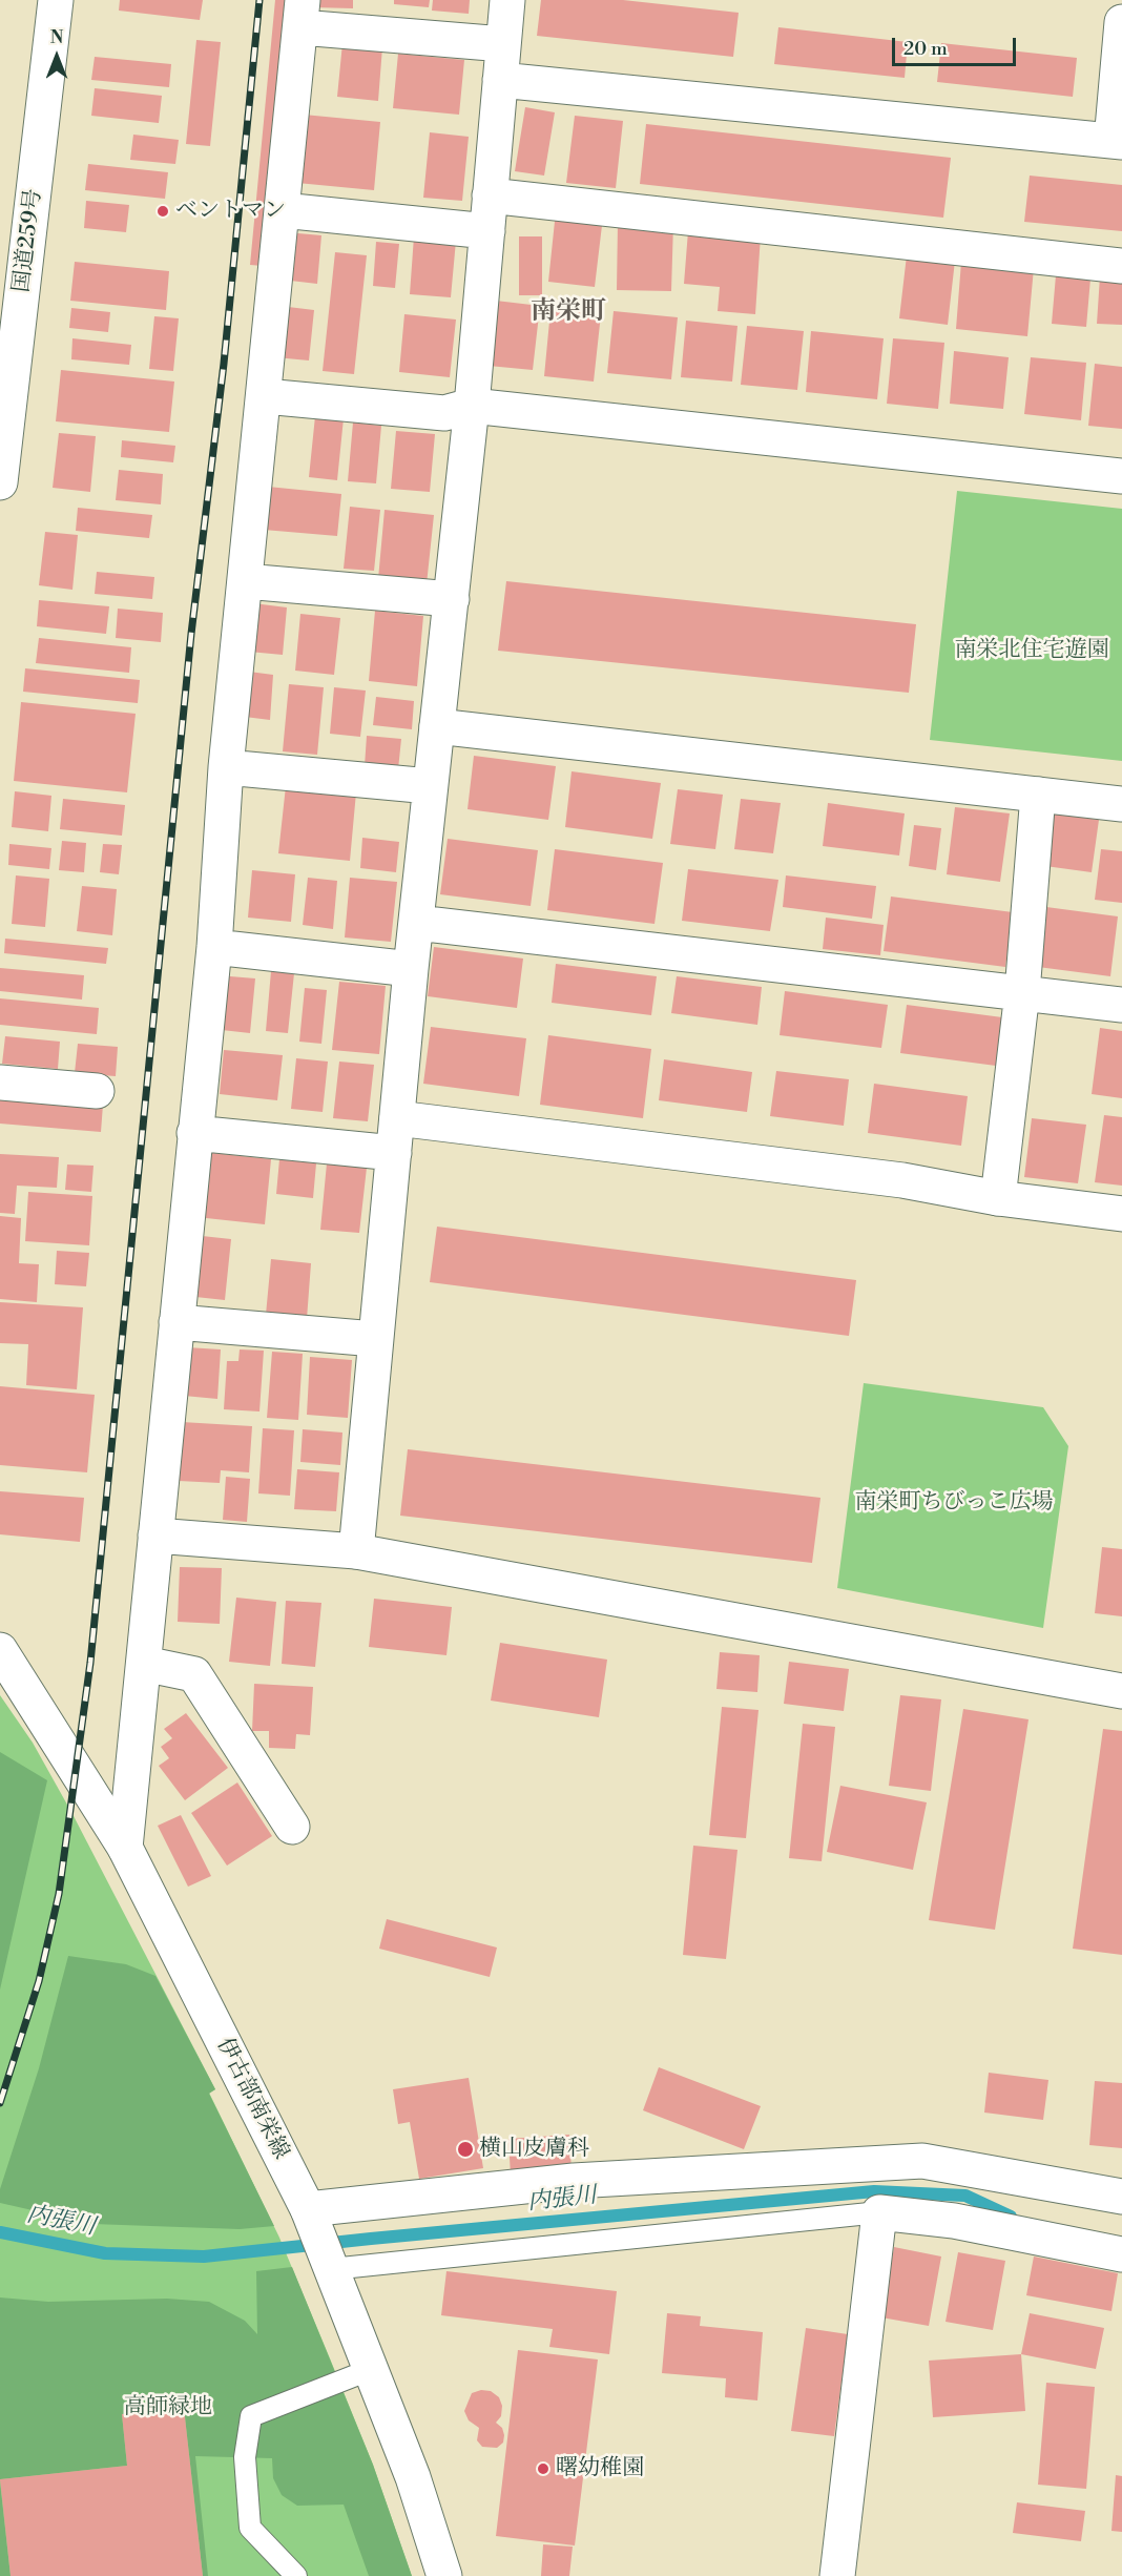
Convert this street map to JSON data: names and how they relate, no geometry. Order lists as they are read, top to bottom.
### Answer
{
  "streets": {
    "main road": ["国道259号", "伊古部南栄線"]
  },
  "districts": ["南栄町"],
  "water": ["内張川"],
  "parks": ["南栄北住宅遊園", "南栄町ちびっこ広場", "高師緑地"],
  "places": ["ベントマン", "横山皮膚科", "曙幼稚園"],
  "scale_bar": "20 m",
  "north": "top"
}
